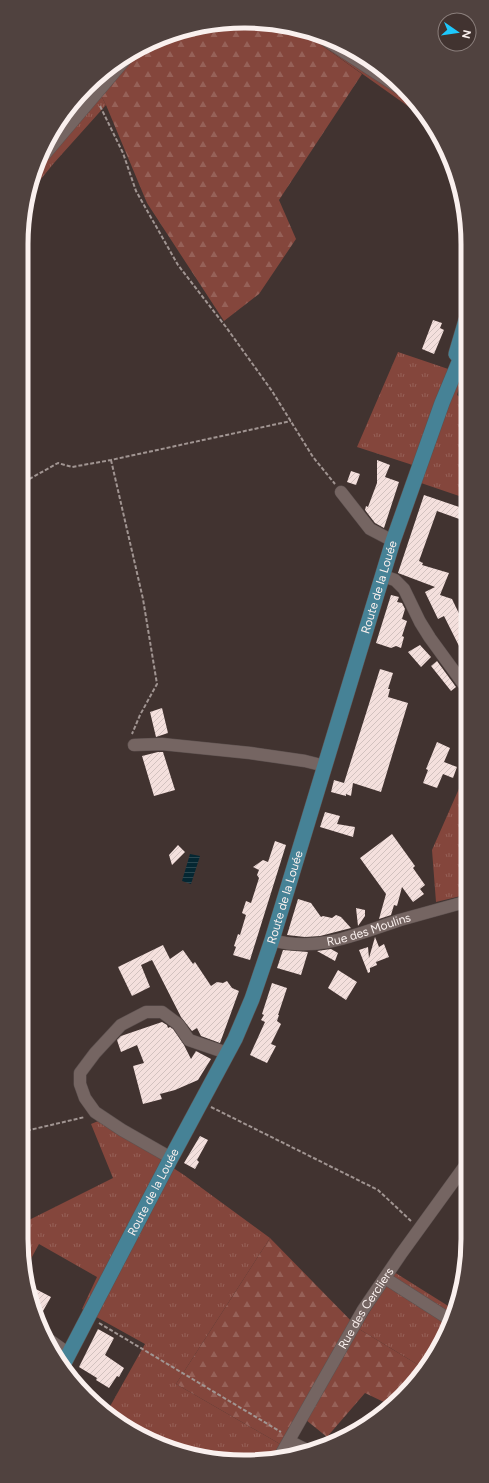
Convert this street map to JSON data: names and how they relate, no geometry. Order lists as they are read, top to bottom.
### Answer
{
  "streets": {
    "main road": ["Route de la Louée"],
    "street": ["Rue des Moulins", "Rue des Cercliers"]
  },
  "crossings": [
    ["Route de la Louée", "Rue des Moulins"]
  ],
  "north": "right"
}
